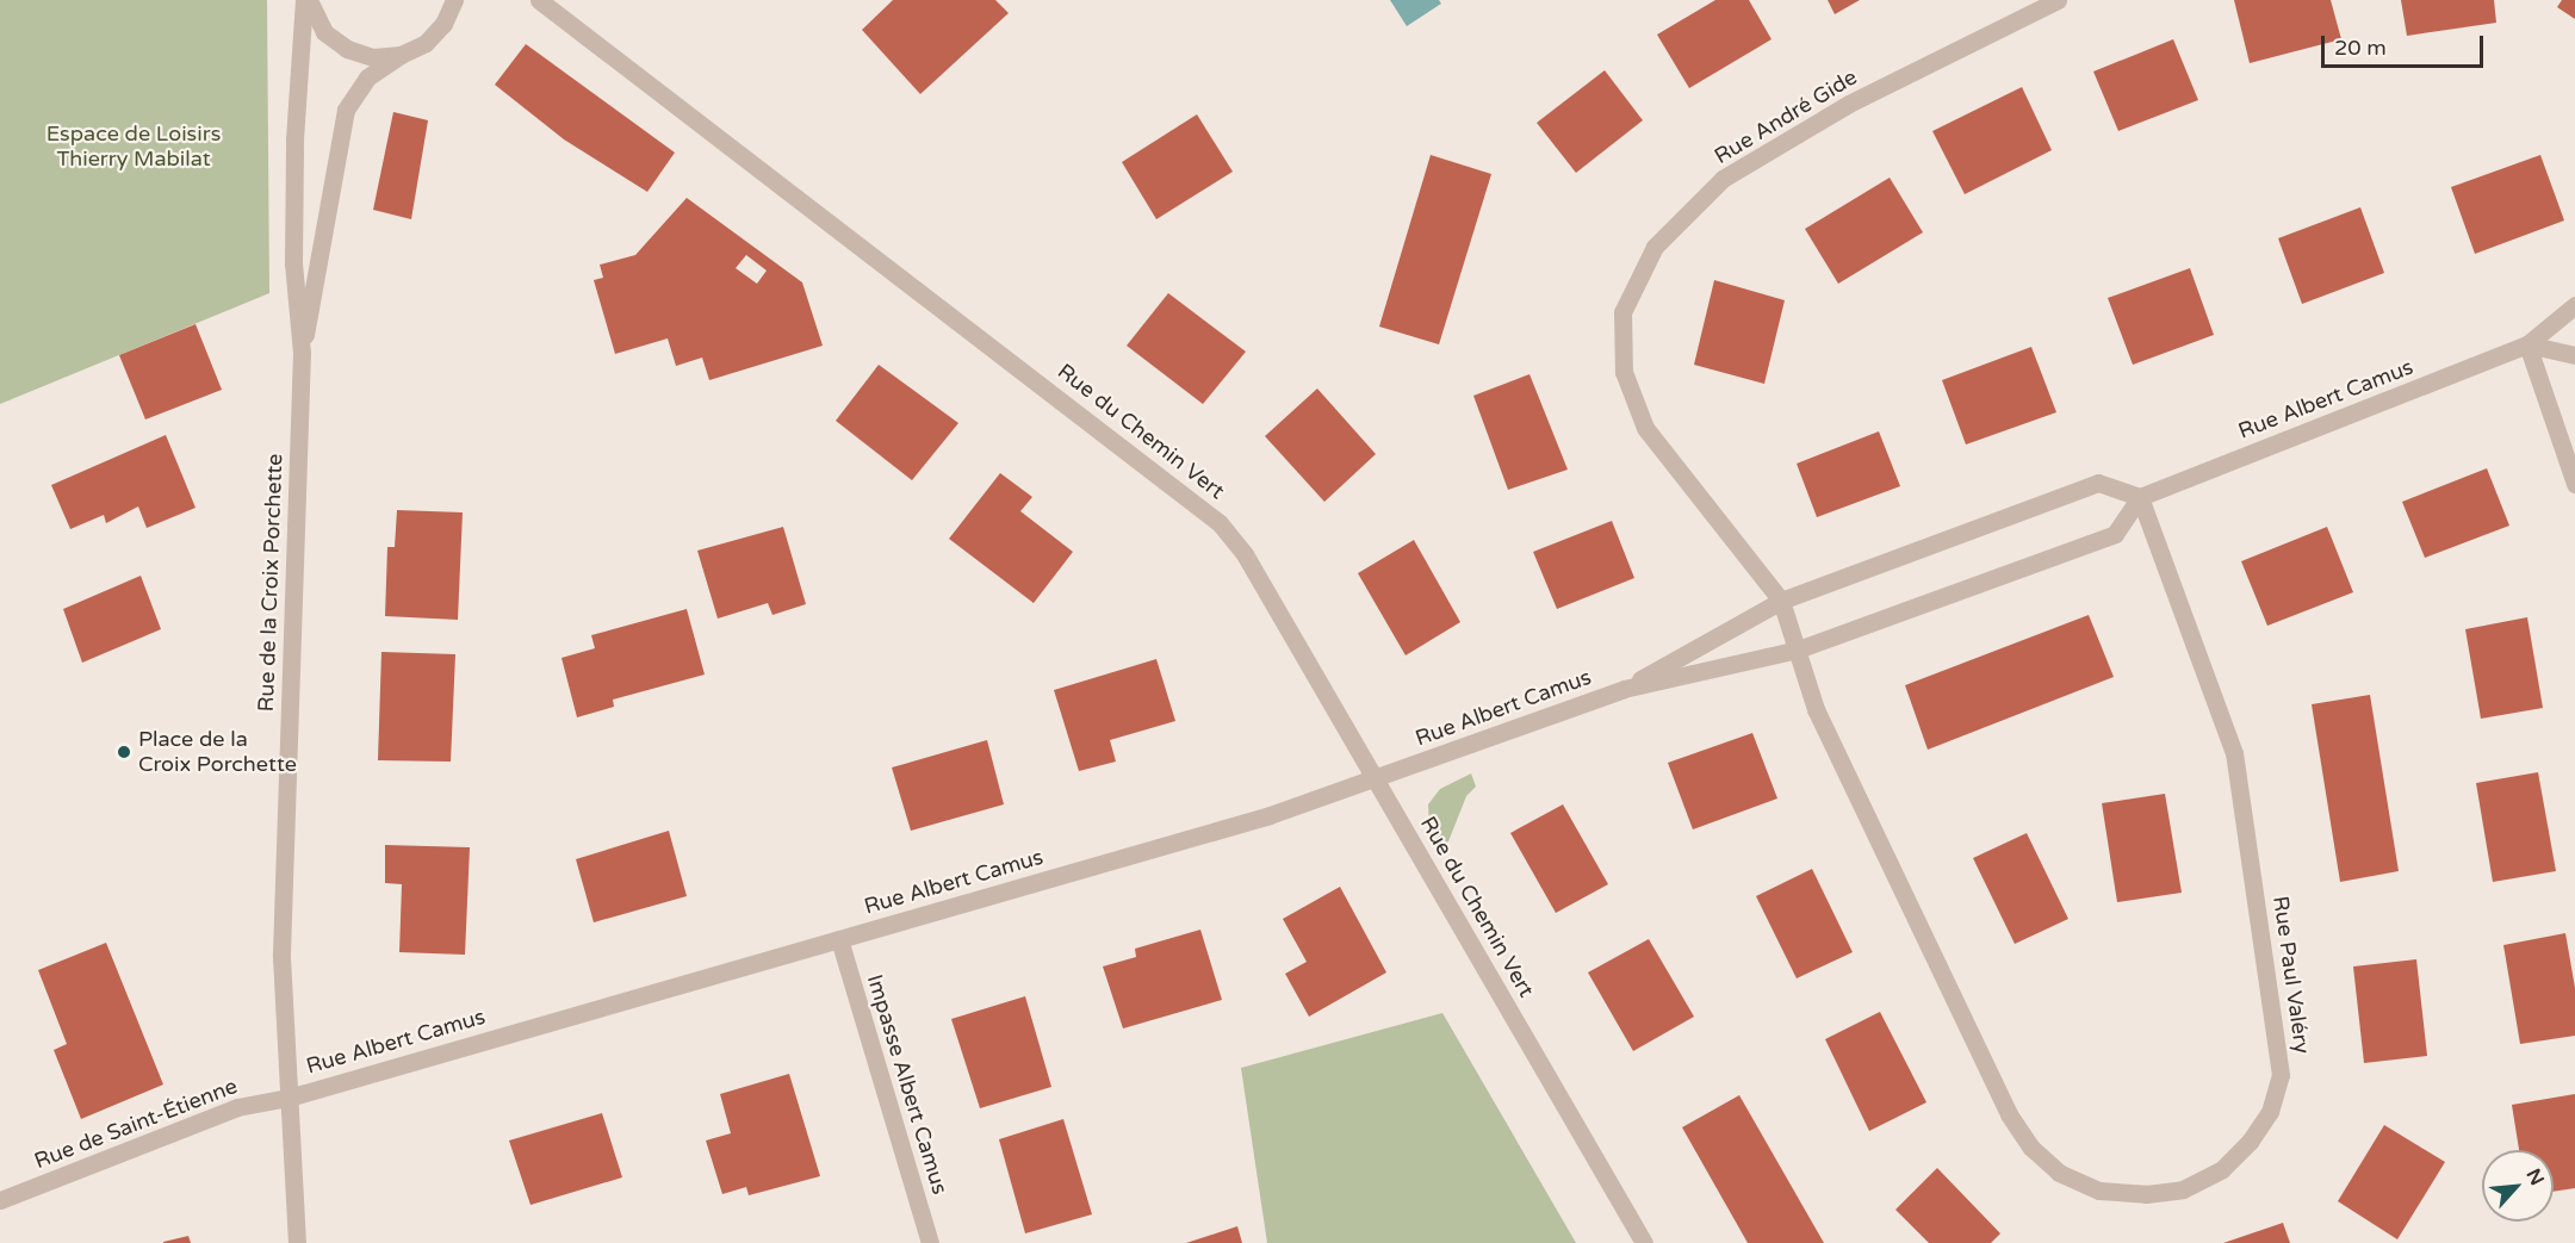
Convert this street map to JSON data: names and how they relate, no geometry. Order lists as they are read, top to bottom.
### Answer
{
  "streets": {
    "street": [
      "Rue André Gide",
      "Rue Albert Camus",
      "Rue du Chemin Vert",
      "Rue de la Croix Porchette",
      "Rue Paul Valéry",
      "Impasse Albert Camus",
      "Rue de Saint-Étienne"
    ]
  },
  "crossings": [
    ["Rue André Gide", "Rue Albert Camus"],
    ["Rue Albert Camus", "Rue du Chemin Vert"],
    ["Rue Albert Camus", "Rue de la Croix Porchette"],
    ["Rue Albert Camus", "Rue Paul Valéry"],
    ["Rue Albert Camus", "Impasse Albert Camus"],
    ["Rue Albert Camus", "Rue de Saint-Étienne"],
    ["Rue de la Croix Porchette", "Rue de Saint-Étienne"]
  ],
  "parks": ["Espace de Loisirs Thierry Mabilat"],
  "places": ["Place de la Croix Porchette"],
  "scale_bar": "20 m",
  "north": "top right"
}
